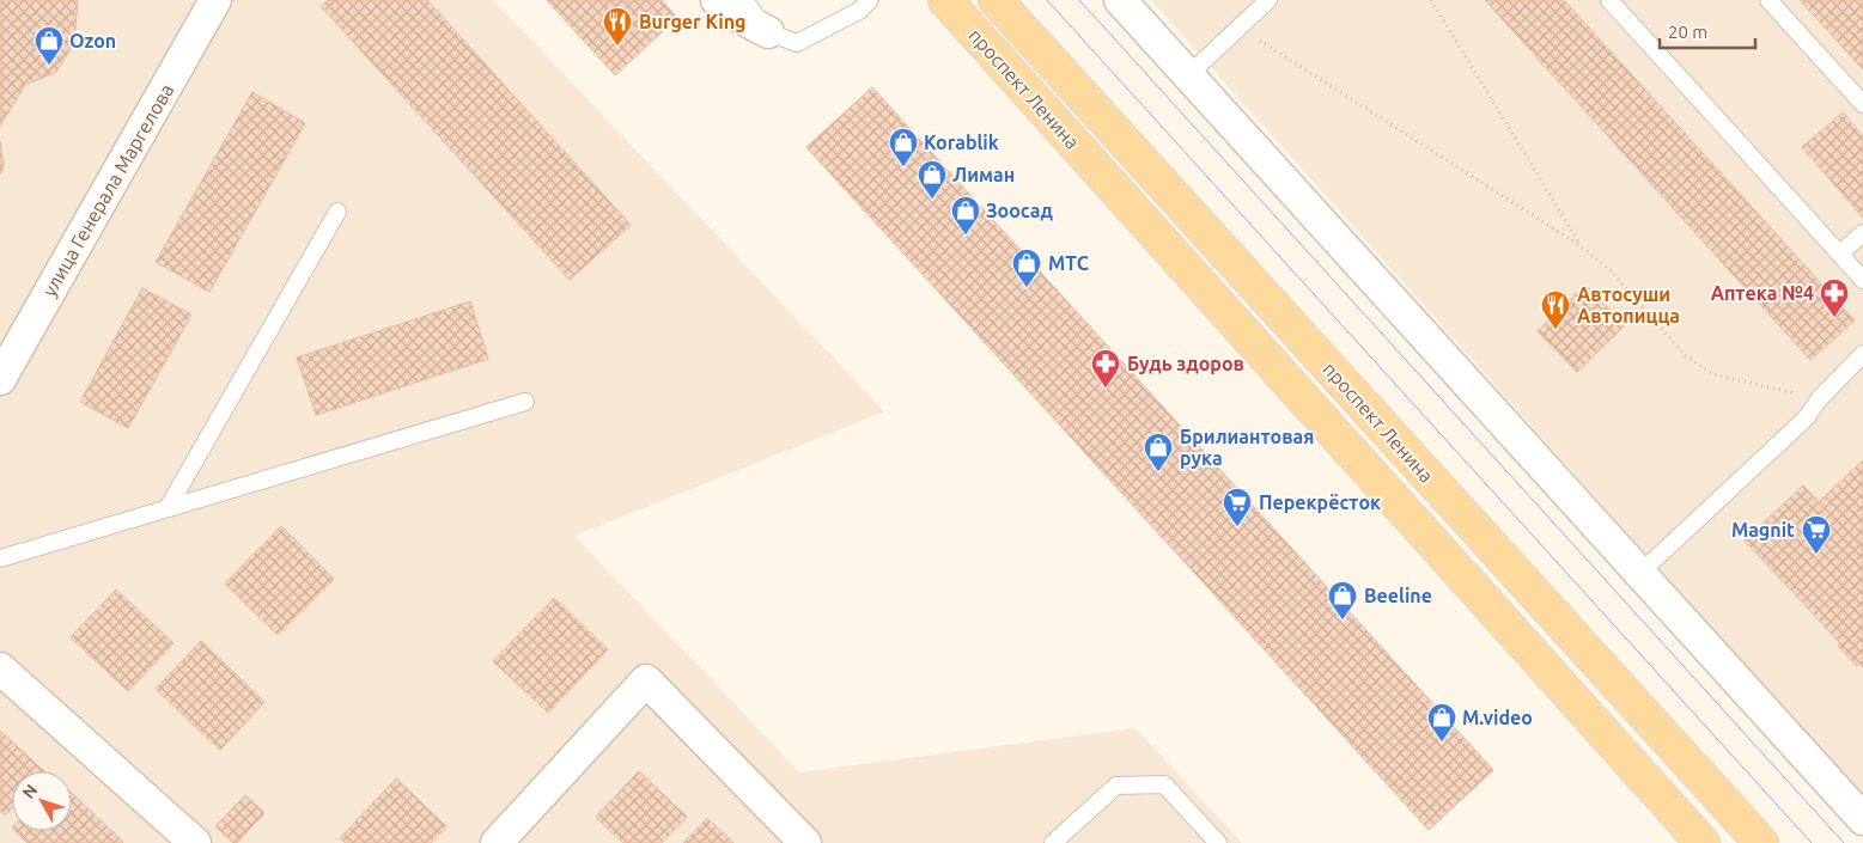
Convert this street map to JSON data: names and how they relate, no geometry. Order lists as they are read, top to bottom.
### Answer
{
  "streets": {
    "main road": ["проспект Ленина"],
    "street": ["улица Генерала Маргелова"]
  },
  "places": {
    "restaurant": ["Burger King", "Автосуши Автопицца"],
    "shop": [
      "Ozon",
      "Korablik",
      "Лиман",
      "Зоосад",
      "МТС",
      "Брилиантовая рука",
      "Beeline",
      "M.video"
    ],
    "pharmacy": ["Аптека №4", "Будь здоров"],
    "supermarket": ["Перекрёсток", "Magnit"]
  },
  "scale_bar": "20 m",
  "north": "top left"
}
